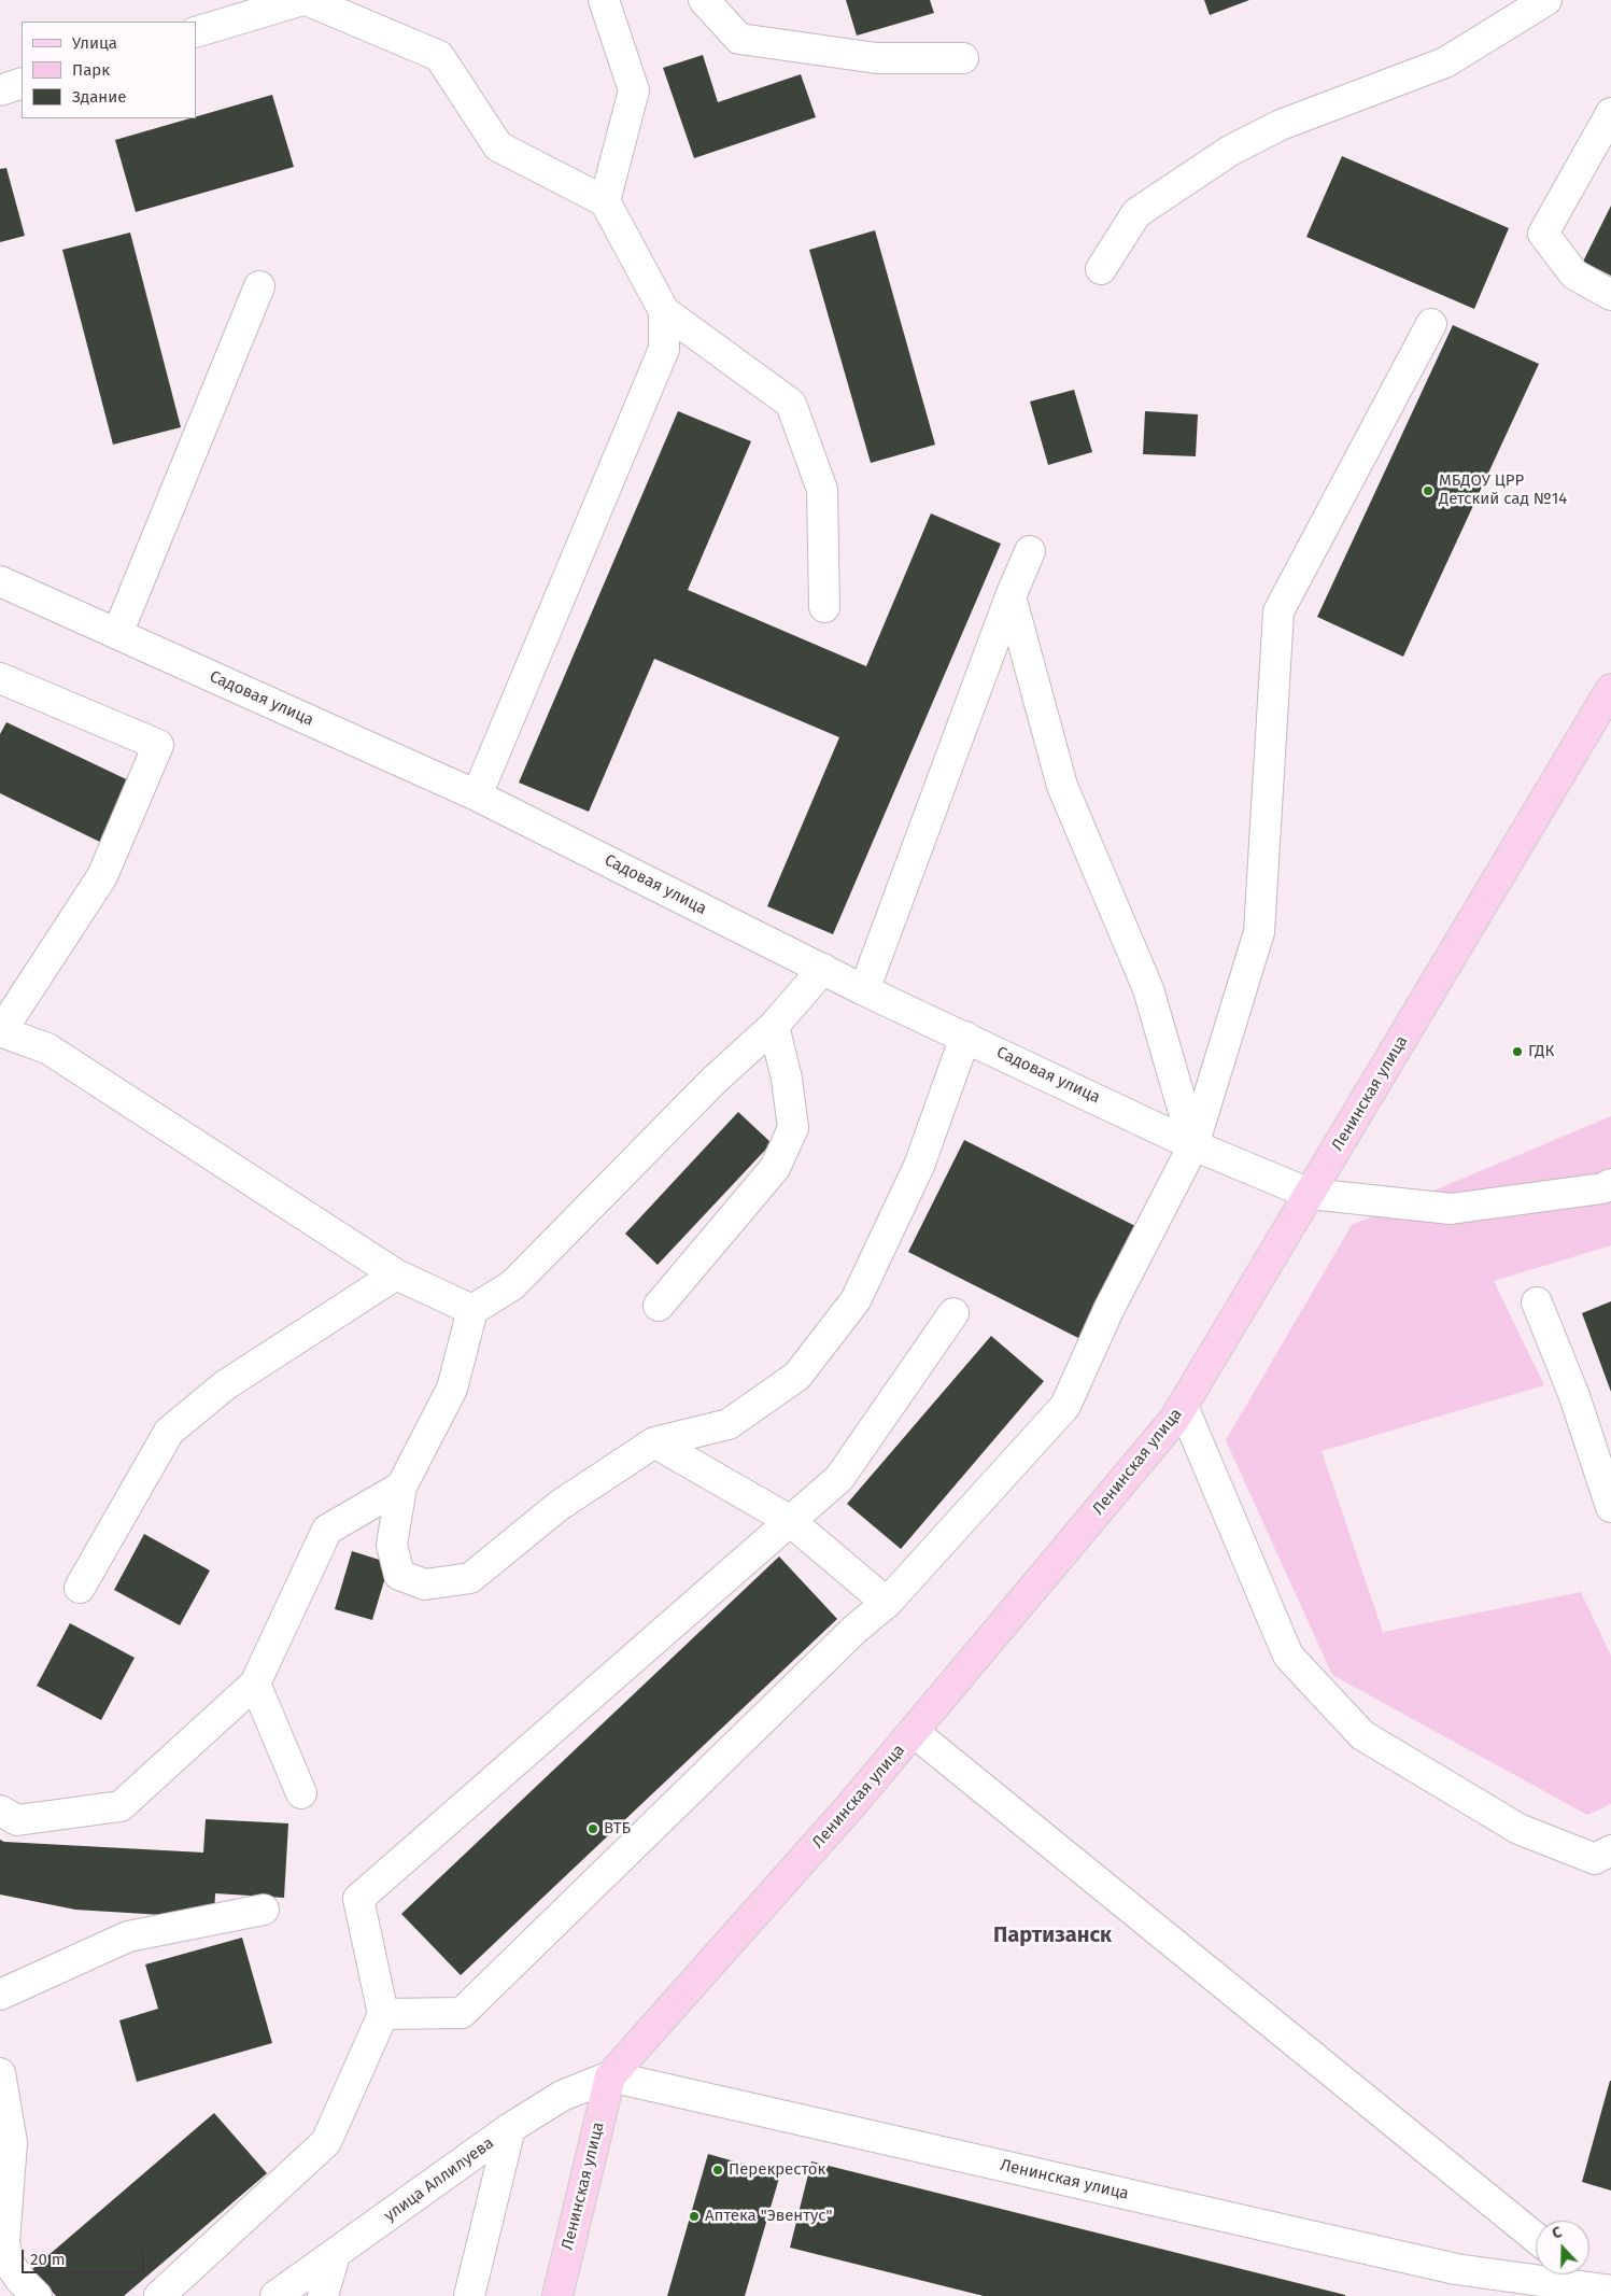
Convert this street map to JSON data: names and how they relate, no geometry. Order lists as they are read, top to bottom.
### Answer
{
  "streets": {
    "main road": ["Ленинская улица"],
    "street": ["Садовая улица", "улица Аллилуева"]
  },
  "crossings": [
    ["Садовая улица", "Ленинская улица"],
    ["Ленинская улица", "улица Аллилуева"]
  ],
  "districts": ["Партизанск"],
  "places": [
    "МБДОУ ЦРР Детский сад №14",
    "ГДК",
    "ВТБ",
    "Перекресток",
    "Аптека \"Эвентус\""
  ],
  "legend": ["Улица", "Парк", "Здание"],
  "scale_bar": "20 m",
  "north": "top"
}
